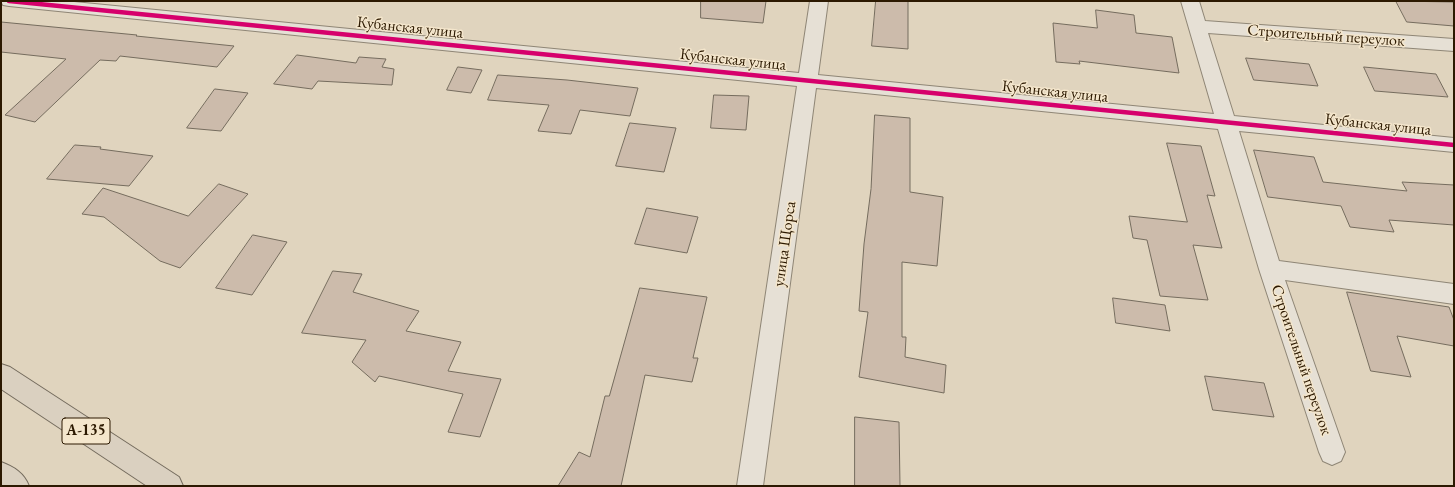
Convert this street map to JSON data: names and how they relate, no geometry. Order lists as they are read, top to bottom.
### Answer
{
  "streets": {
    "highway": ["А-135"],
    "street": ["Кубанская улица", "Строительный переулок", "улица Щорса"]
  },
  "crossings": [
    ["Кубанская улица", "Строительный переулок"],
    ["Кубанская улица", "улица Щорса"]
  ]
}
